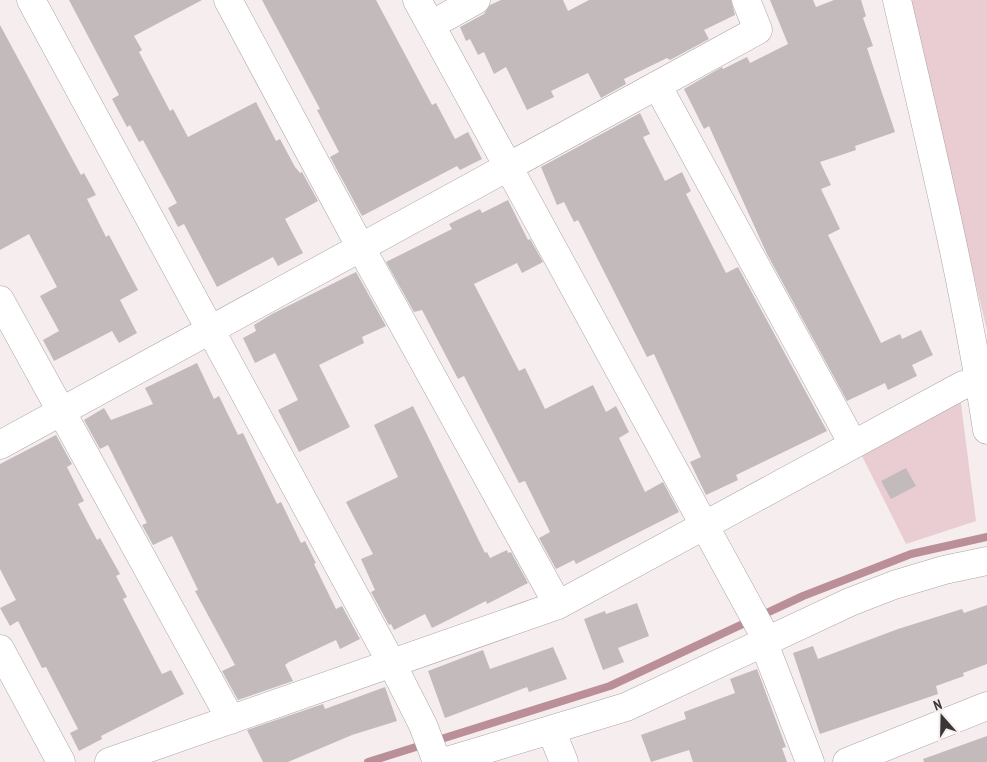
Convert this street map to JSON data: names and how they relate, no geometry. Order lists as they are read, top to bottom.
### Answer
{
  "north": "top"
}
